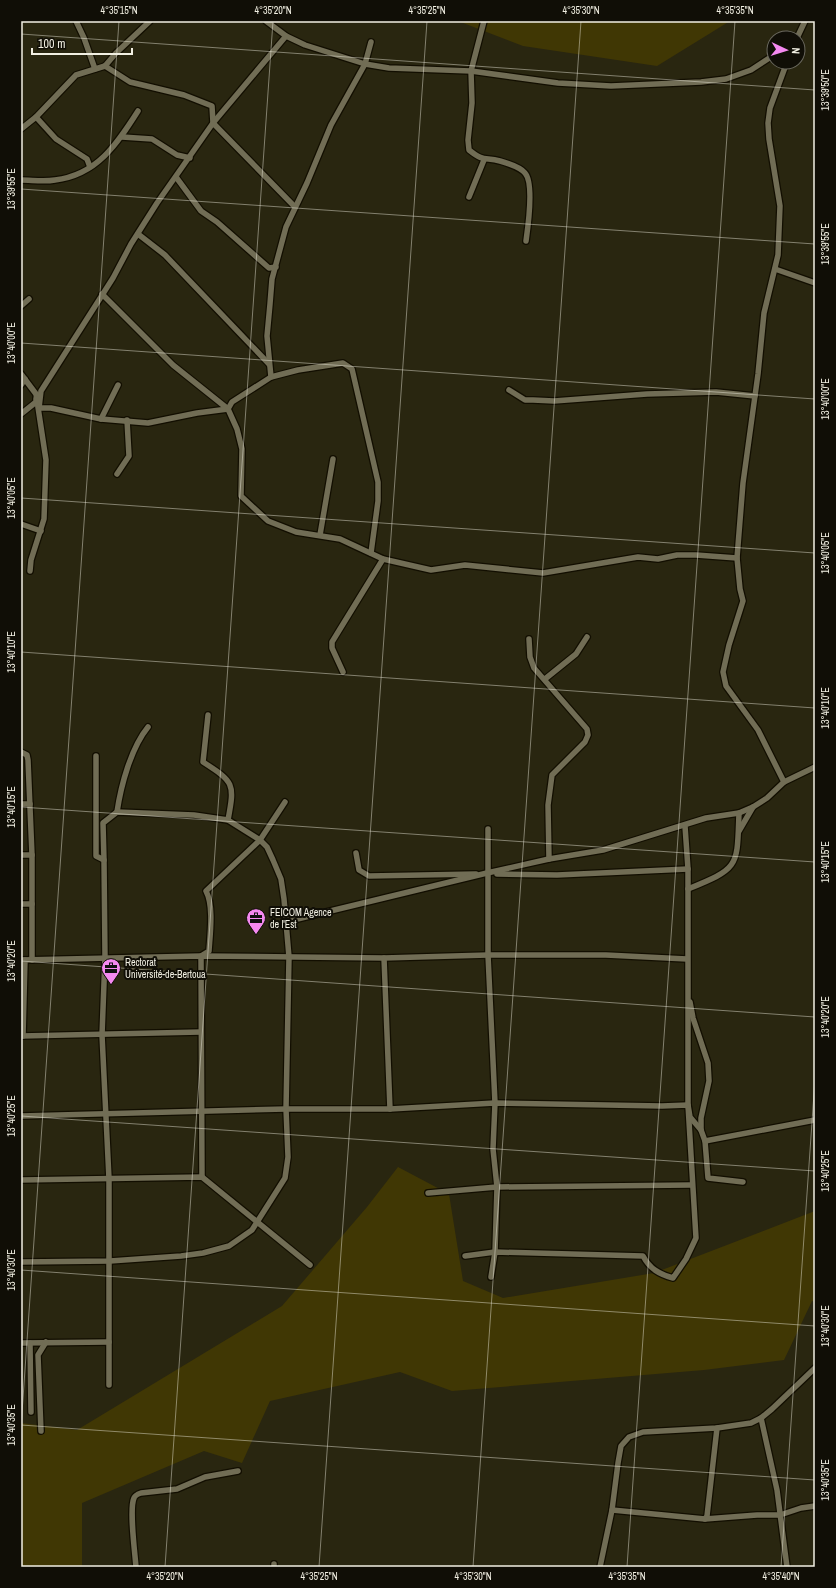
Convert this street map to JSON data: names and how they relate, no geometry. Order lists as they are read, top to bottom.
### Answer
{
  "places": {
    "office": ["FEICOM Agence de l'Est", "Rectorat Université-de-Bertoua"]
  },
  "scale_bar": "100 m",
  "north": "right",
  "coordinates": [
    "4°35'15\"N",
    "4°35'20\"N",
    "4°35'25\"N",
    "4°35'30\"N",
    "4°35'35\"N",
    "13°39'50\"E",
    "13°39'55\"E",
    "13°40'00\"E",
    "13°40'05\"E",
    "13°40'10\"E",
    "13°40'15\"E",
    "13°40'20\"E",
    "13°40'25\"E",
    "13°40'30\"E",
    "13°40'35\"E",
    "4°35'40\"N"
  ]
}
